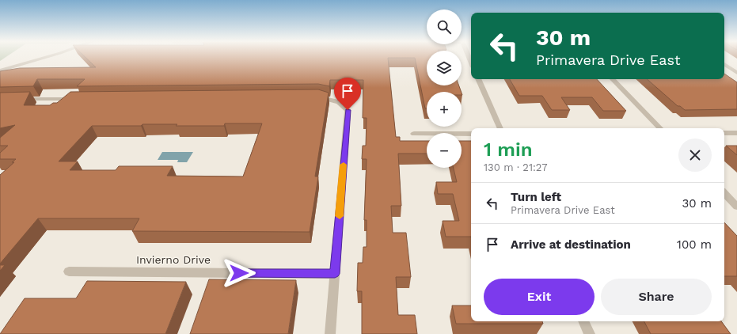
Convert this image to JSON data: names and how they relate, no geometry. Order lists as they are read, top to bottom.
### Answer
{
  "streets": {
    "street": ["Invierno Drive"]
  },
  "page": {
    "map_buttons": ["+", "−"],
    "turn": ["30 m", "Primavera Drive East"],
    "heading": ["1 min", "130 m · 21:27"],
    "list": [
      {
        "name": "Turn left",
        "note": "Primavera Drive East",
        "value": "30 m"
      },
      {
        "name": "Arrive at destination",
        "value": "100 m"
      }
    ],
    "buttons": ["Exit", "Share"]
  }
}
